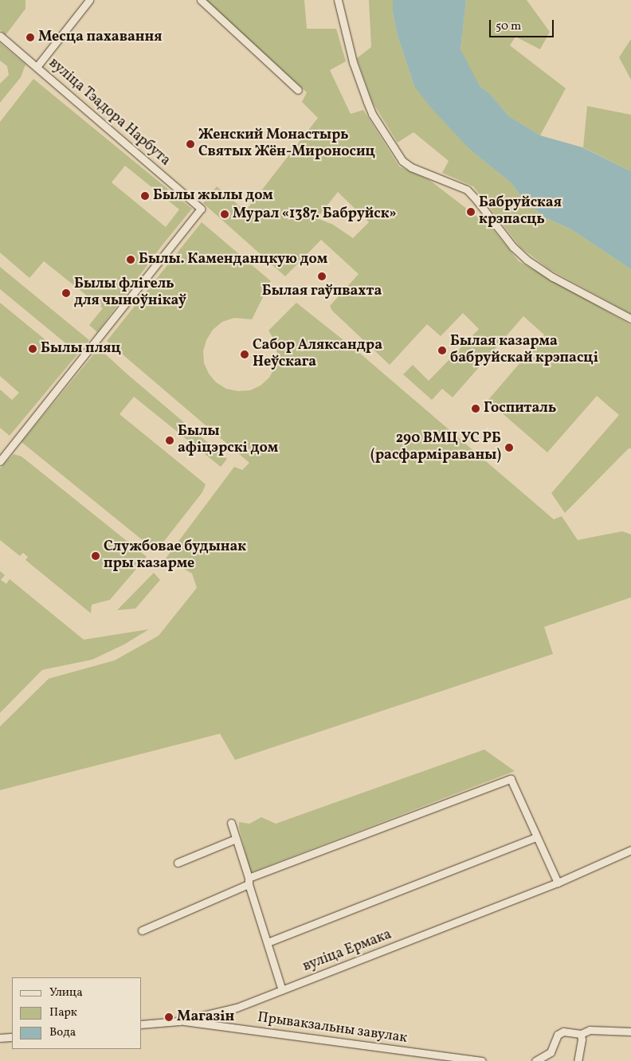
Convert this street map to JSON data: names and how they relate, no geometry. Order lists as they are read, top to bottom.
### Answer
{
  "streets": {
    "street": ["вуліца Тэадора Нарбута", "вуліца Ермака", "Прывакзальны завулак"]
  },
  "crossings": [
    ["вуліца Ермака", "Прывакзальны завулак"]
  ],
  "places": [
    "Месца пахавання",
    "Женский Монастырь Святых Жён-Мироносиц",
    "Былы жылы дом",
    "Бабруйская крэпасць",
    "Мурал «1387. Бабруйск»",
    "Былы. Каменданцкую дом",
    "Былая гаўпвахта",
    "Былы флігель для чыноўнікаў",
    "Былы пляц",
    "Былая казарма бабруйскай крэпасці",
    "Сабор Аляксандра Неўскага",
    "Госпиталь",
    "Былы афіцэрскі дом",
    "290 ВМЦ УС РБ (расфарміраваны)",
    "Службовае будынак пры казарме",
    "Магазін"
  ],
  "legend": ["Улица", "Парк", "Вода"],
  "scale_bar": "50 m"
}
